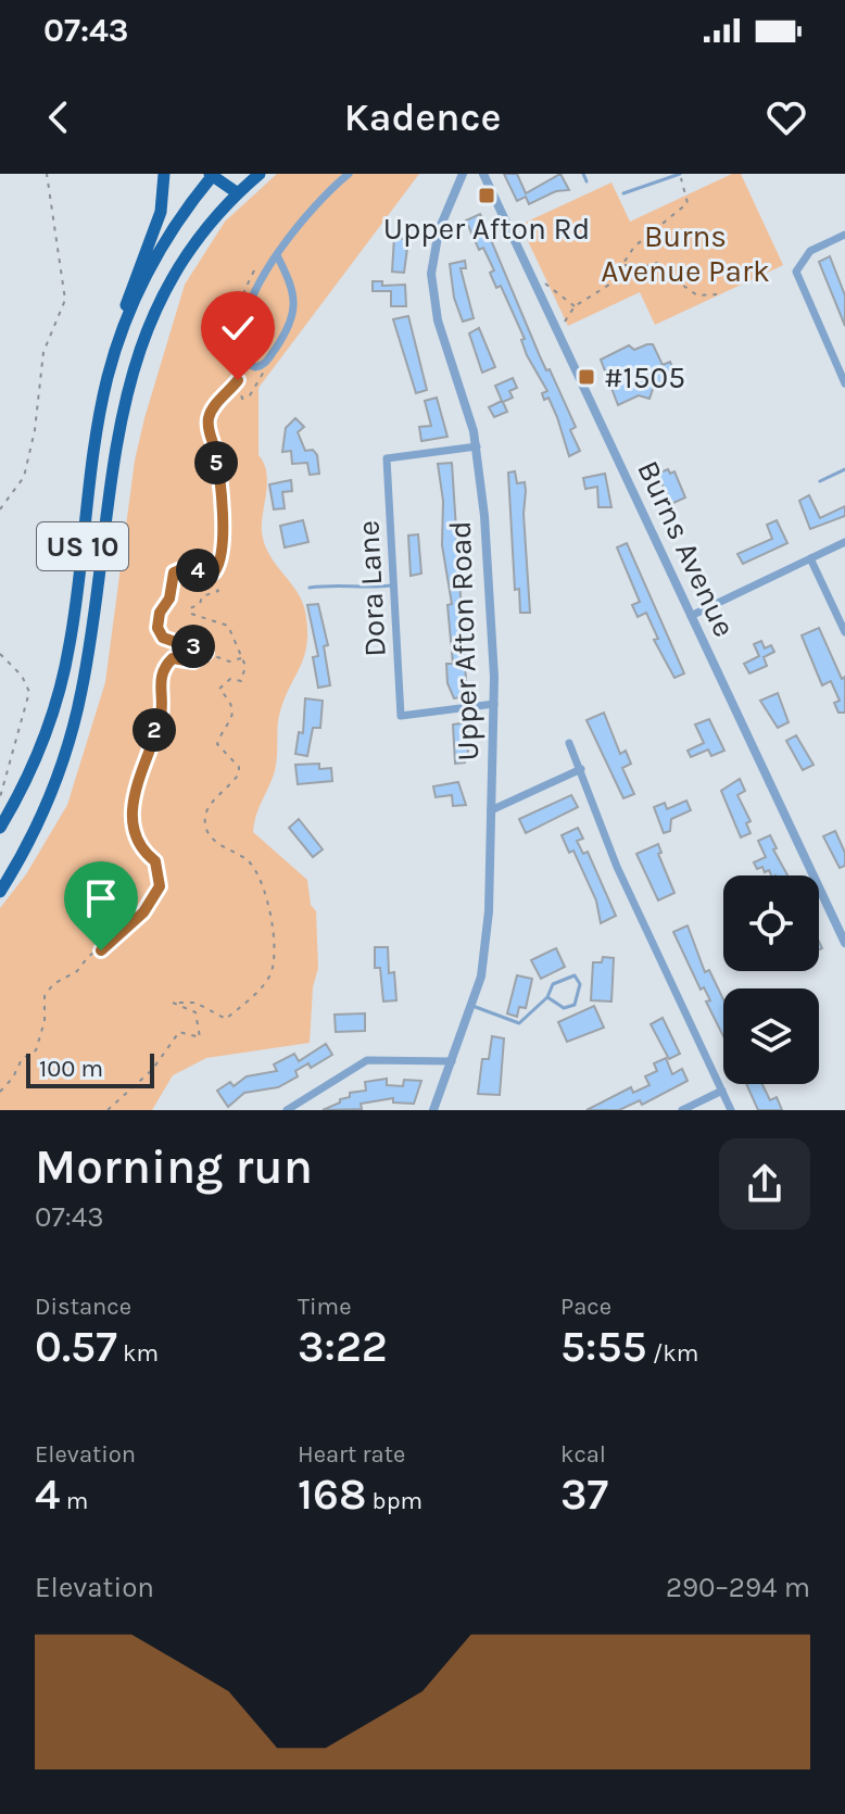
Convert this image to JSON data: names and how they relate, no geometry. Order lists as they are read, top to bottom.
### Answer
{
  "streets": {
    "highway": ["US 10"],
    "street": ["Burns Avenue", "Dora Lane", "Upper Afton Road"]
  },
  "crossings": [
    ["Dora Lane", "Upper Afton Road"]
  ],
  "parks": ["Burns Avenue Park"],
  "places": {
    "transit": ["Upper Afton Rd", "#1505"]
  },
  "scale_bar": "100 m",
  "page": {
    "status": "07:43",
    "header": "Kadence",
    "pins": [
      "5",
      "4",
      "3",
      "2"
    ],
    "scale": "100 m",
    "heading": ["Morning run", "07:43"],
    "stats": [
      ["Distance", "0.57 km"],
      ["Time", "3:22"],
      ["Pace", "5:55 /km"],
      ["Elevation", "4 m"],
      ["Heart rate", "168 bpm"],
      ["kcal", "37"]
    ],
    "chart": ["Elevation", "290–294 m"]
  }
}
